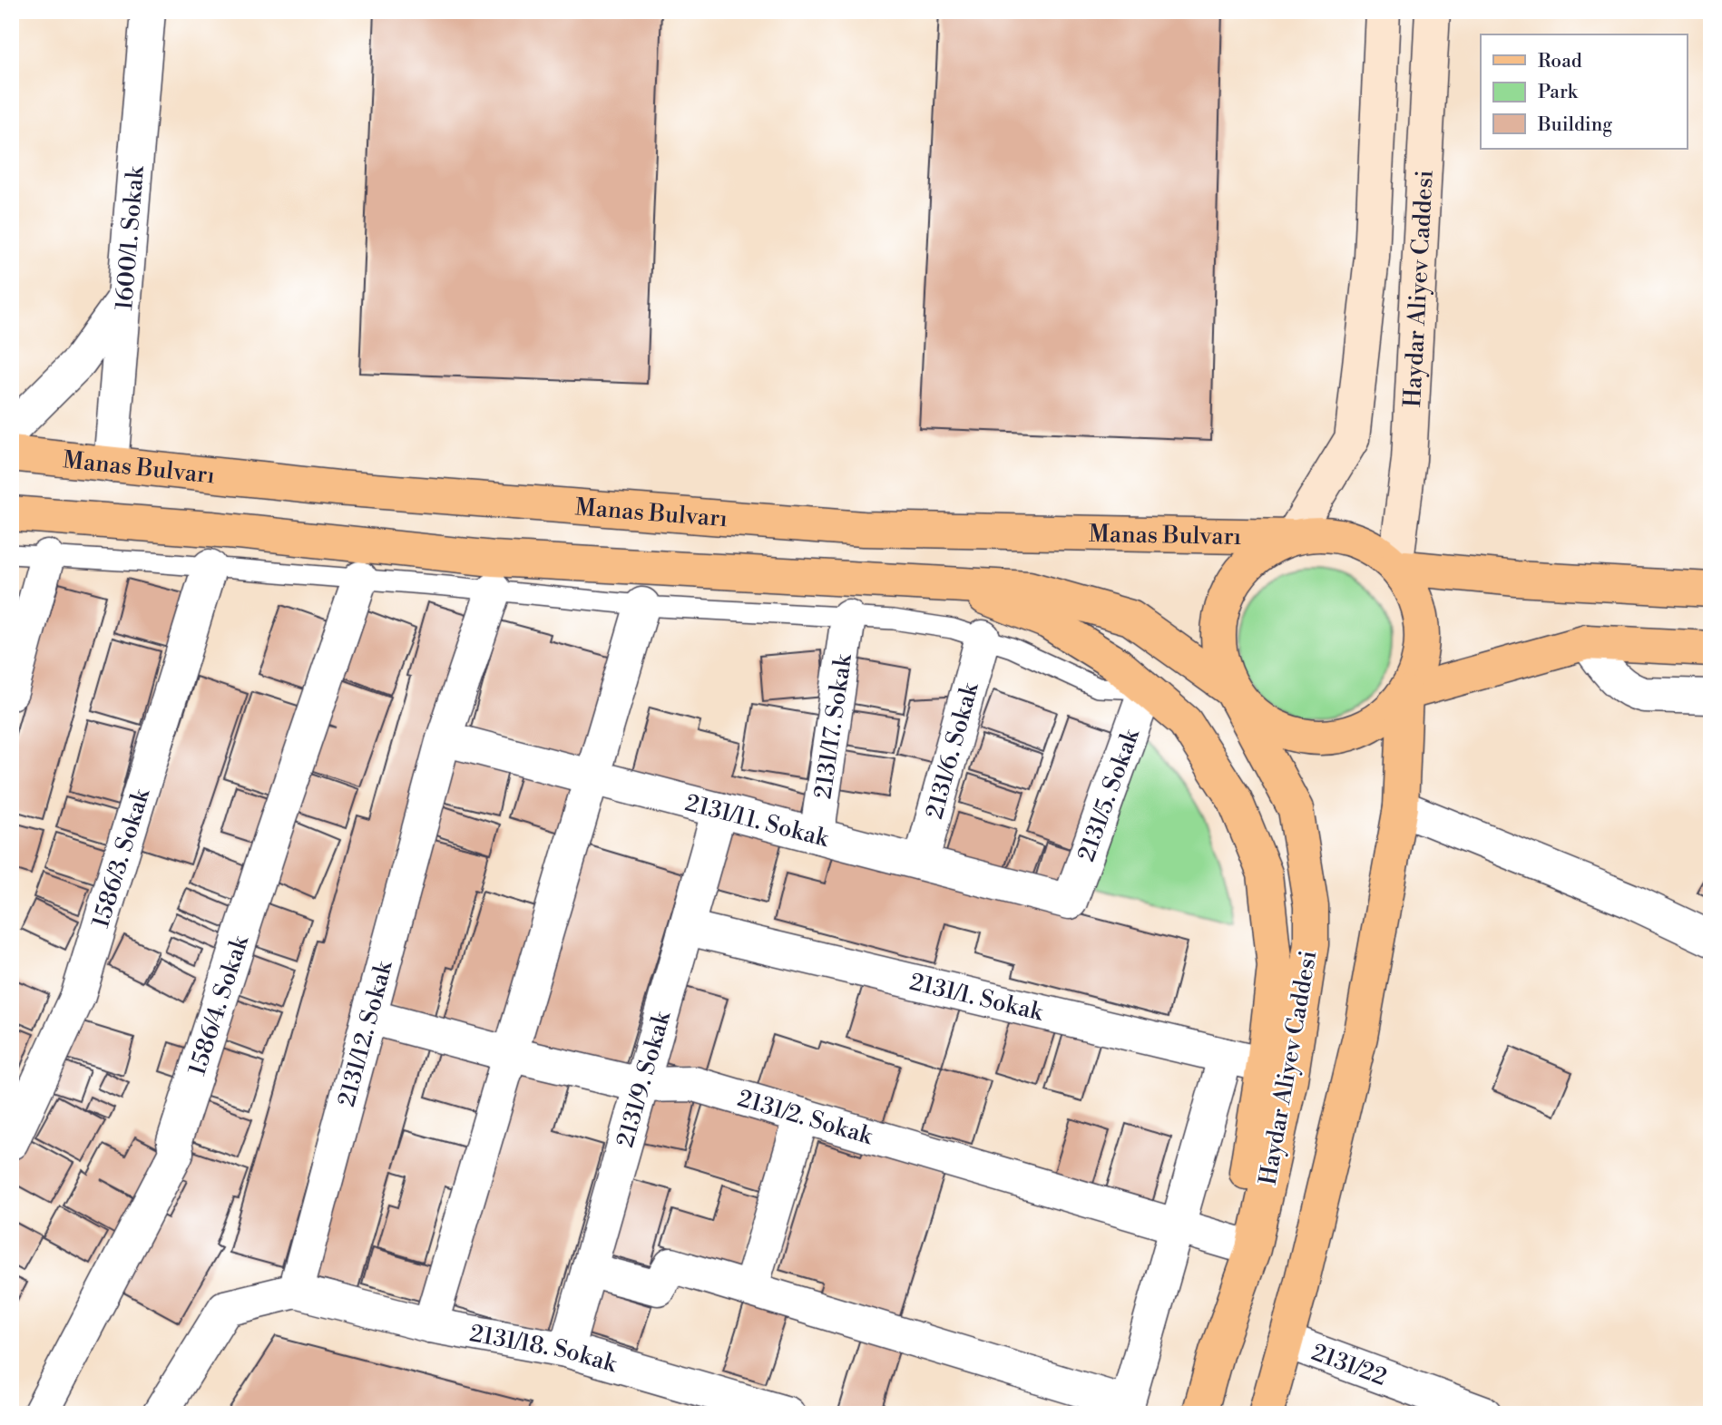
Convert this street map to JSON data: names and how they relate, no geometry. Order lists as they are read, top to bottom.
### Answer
{
  "streets": {
    "main road": ["Haydar Aliyev Caddesi", "Manas Bulvarı"],
    "street": [
      "1600/1. Sokak",
      "2131/17. Sokak",
      "2131/6. Sokak",
      "2131/5. Sokak",
      "2131/11. Sokak",
      "1586/3. Sokak",
      "2131/1. Sokak",
      "1586/4. Sokak",
      "2131/12. Sokak",
      "2131/9. Sokak",
      "2131/2. Sokak",
      "2131/18. Sokak",
      "2131/22"
    ]
  },
  "crossings": [
    ["1600/1. Sokak", "Manas Bulvarı"],
    ["Haydar Aliyev Caddesi", "Manas Bulvarı"],
    ["2131/17. Sokak", "2131/11. Sokak"],
    ["2131/6. Sokak", "2131/11. Sokak"],
    ["2131/5. Sokak", "2131/11. Sokak"],
    ["2131/11. Sokak", "2131/12. Sokak"],
    ["2131/11. Sokak", "2131/9. Sokak"],
    ["2131/1. Sokak", "2131/9. Sokak"],
    ["2131/12. Sokak", "2131/2. Sokak"],
    ["2131/12. Sokak", "2131/18. Sokak"],
    ["2131/9. Sokak", "2131/2. Sokak"],
    ["2131/9. Sokak", "2131/18. Sokak"]
  ],
  "legend": ["Road", "Park", "Building"]
}
